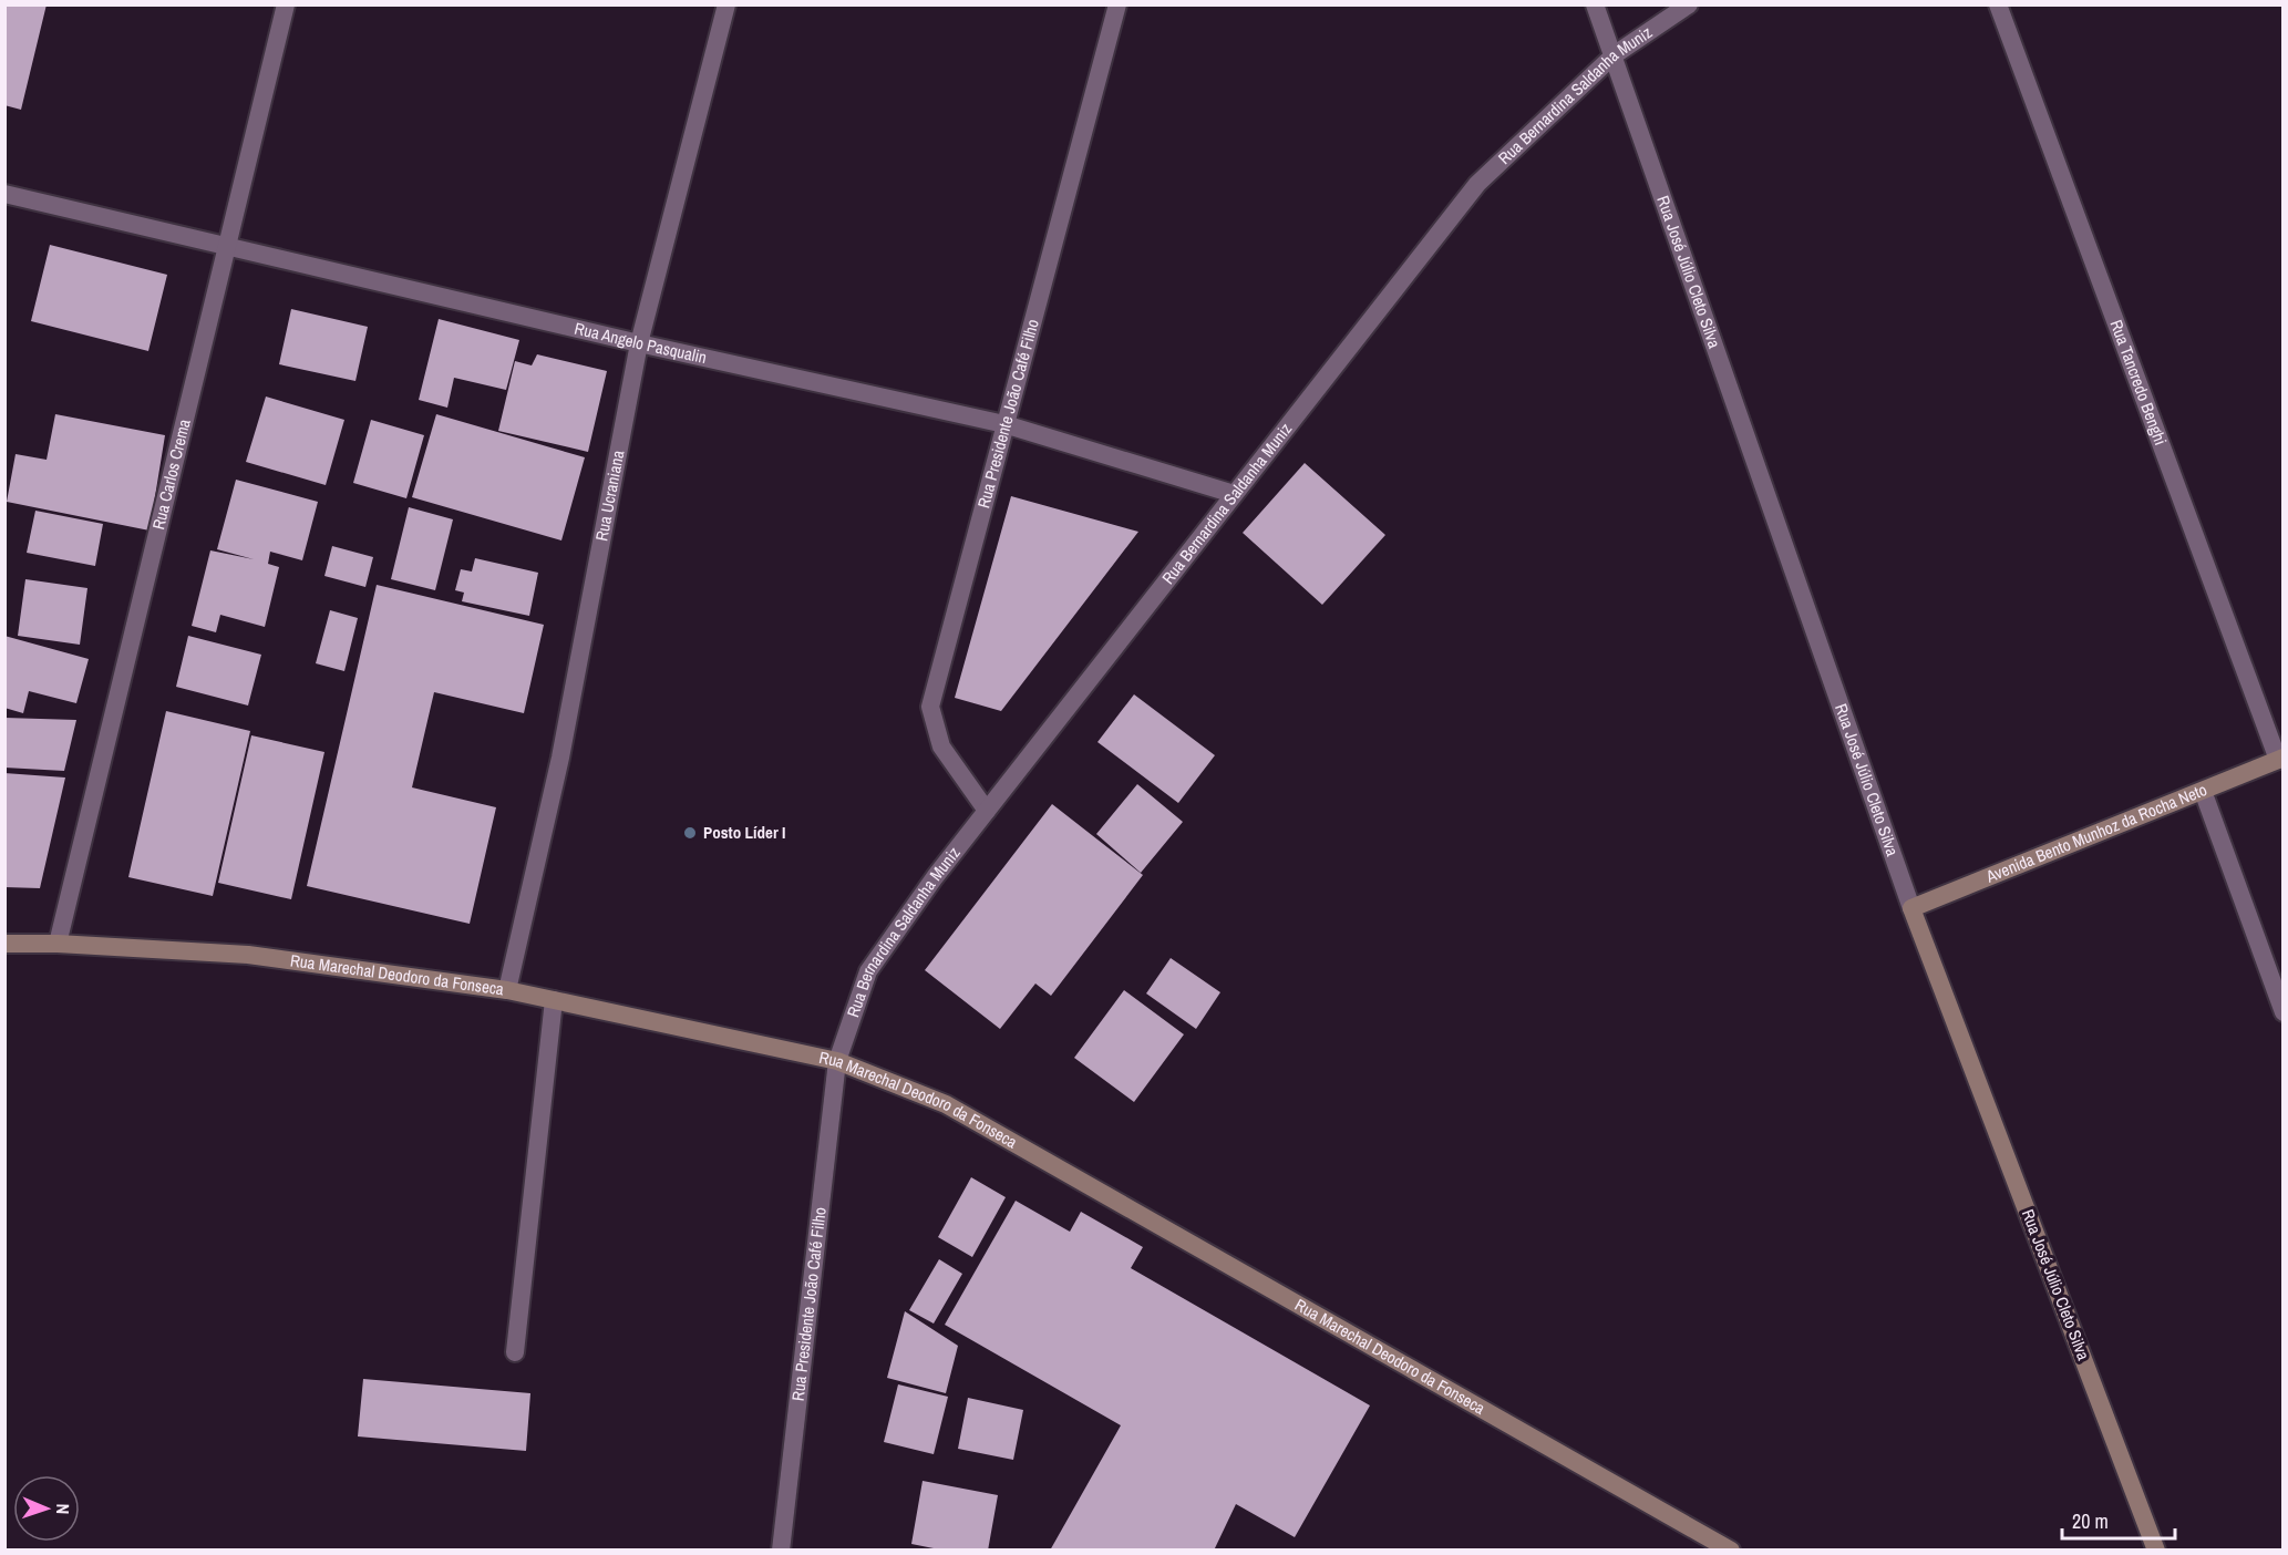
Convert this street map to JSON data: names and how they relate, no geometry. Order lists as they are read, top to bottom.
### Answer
{
  "streets": {
    "main road": ["Rua José Júlio Cleto Silva", "Avenida Bento Munhoz da Rocha Neto", "Rua Marechal Deodoro da Fonseca"],
    "street": [
      "Rua Bernardina Saldanha Muniz",
      "Rua Angelo Pasqualin",
      "Rua Tancredo Benghi",
      "Rua Presidente João Café Filho",
      "Rua Carlos Crema",
      "Rua Ucraniana"
    ]
  },
  "crossings": [
    ["Rua Bernardina Saldanha Muniz", "Rua José Júlio Cleto Silva"],
    ["Rua Bernardina Saldanha Muniz", "Rua Angelo Pasqualin"],
    ["Rua Bernardina Saldanha Muniz", "Rua Presidente João Café Filho"],
    ["Rua Bernardina Saldanha Muniz", "Rua Marechal Deodoro da Fonseca"],
    ["Rua José Júlio Cleto Silva", "Avenida Bento Munhoz da Rocha Neto"],
    ["Rua Angelo Pasqualin", "Rua Presidente João Café Filho"],
    ["Rua Angelo Pasqualin", "Rua Carlos Crema"],
    ["Rua Angelo Pasqualin", "Rua Ucraniana"],
    ["Rua Tancredo Benghi", "Avenida Bento Munhoz da Rocha Neto"],
    ["Rua Presidente João Café Filho", "Rua Marechal Deodoro da Fonseca"],
    ["Rua Carlos Crema", "Rua Marechal Deodoro da Fonseca"],
    ["Rua Ucraniana", "Rua Marechal Deodoro da Fonseca"]
  ],
  "places": ["Posto Líder I"],
  "scale_bar": "20 m",
  "north": "right"
}
